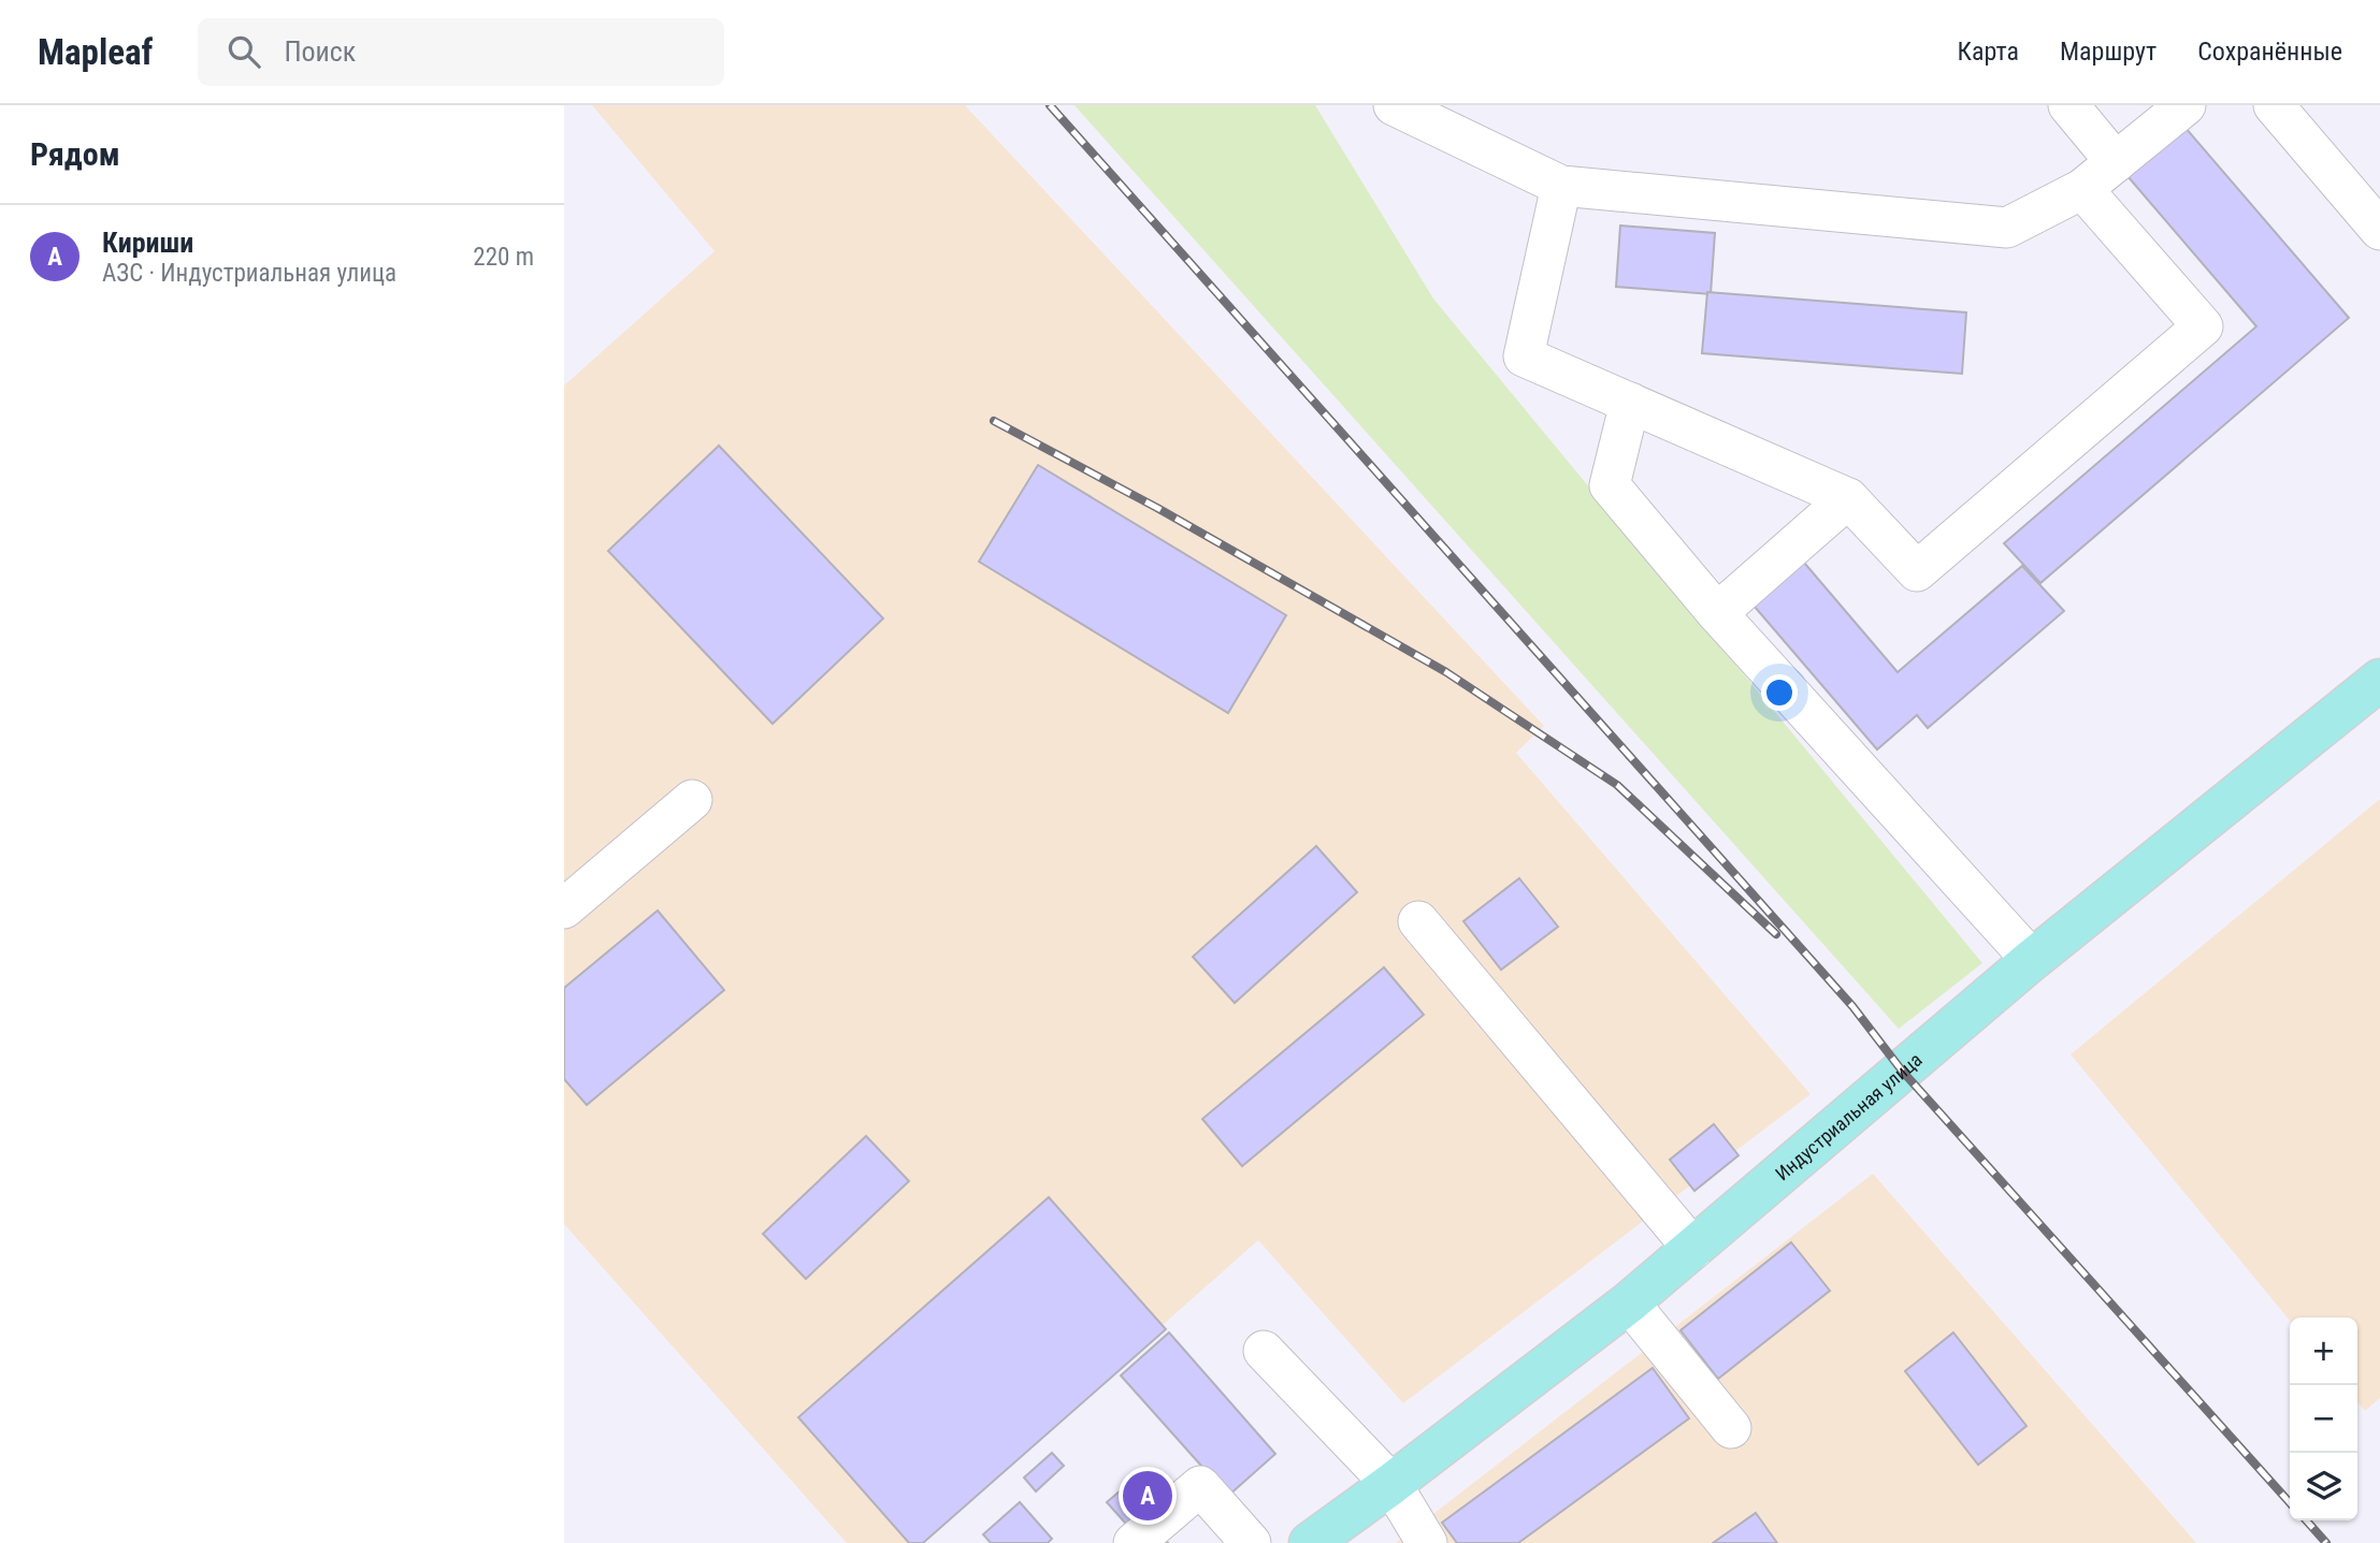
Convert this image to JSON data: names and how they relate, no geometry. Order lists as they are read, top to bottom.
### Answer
{
  "streets": {
    "main road": ["Индустриальная улица"]
  },
  "page": {
    "header": "Mapleaf",
    "search": "Поиск",
    "nav": ["Карта", "Маршрут", "Сохранённые"],
    "heading": "Рядом",
    "list": [
      {
        "mark": "A",
        "name": "Кириши",
        "note": "АЗС · Индустриальная улица",
        "value": "220 m"
      }
    ],
    "map_buttons": ["+", "−"],
    "pins": "A"
  }
}
